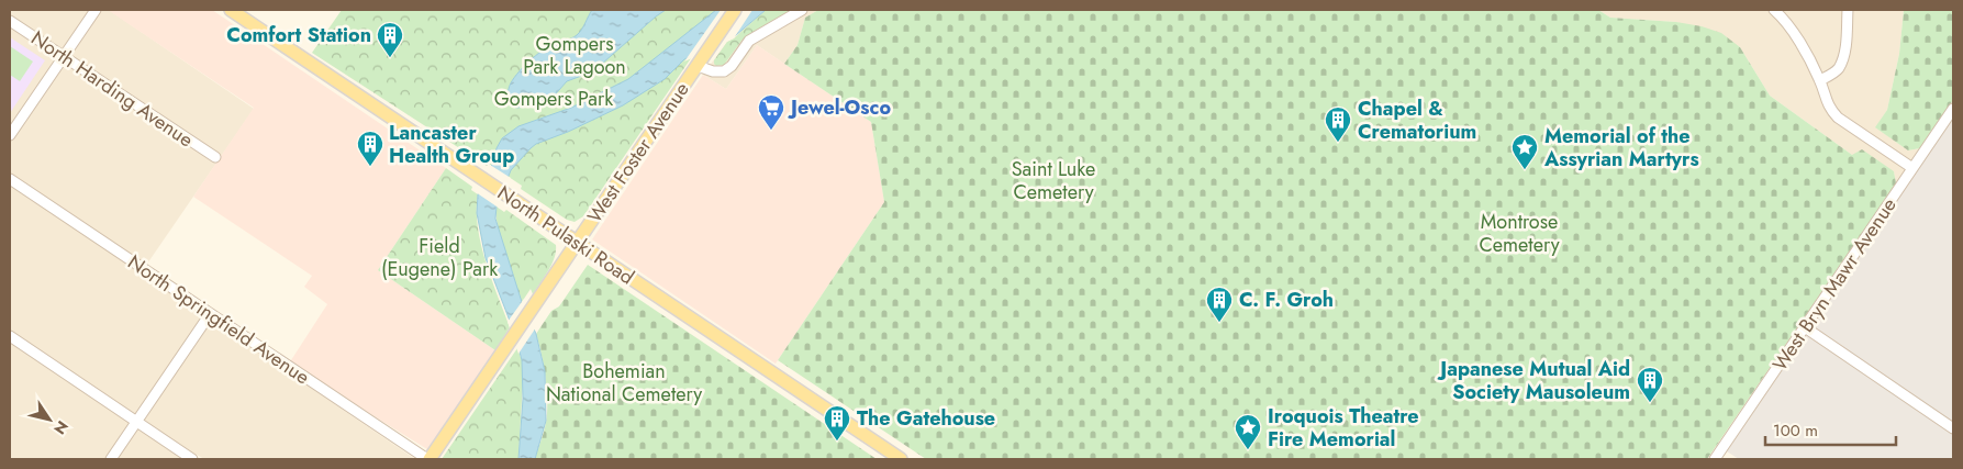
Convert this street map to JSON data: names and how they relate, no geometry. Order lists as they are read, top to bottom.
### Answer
{
  "streets": {
    "main road": ["West Foster Avenue", "North Pulaski Road"],
    "street": ["North Harding Avenue", "West Bryn Mawr Avenue", "North Springfield Avenue"]
  },
  "crossings": [
    ["West Foster Avenue", "North Pulaski Road"],
    ["West Foster Avenue", "North Springfield Avenue"]
  ],
  "parks": [
    "Gompers Park Lagoon",
    "Gompers Park",
    "Saint Luke Cemetery",
    "Montrose Cemetery",
    "Field (Eugene) Park",
    "Bohemian National Cemetery"
  ],
  "places": {
    "building": [
      "Comfort Station",
      "Chapel & Crematorium",
      "Lancaster Health Group",
      "C. F. Groh",
      "Japanese Mutual Aid Society Mausoleum",
      "The Gatehouse"
    ],
    "supermarket": ["Jewel-Osco"],
    "place": ["Memorial of the Assyrian Martyrs", "Iroquois Theatre Fire Memorial"]
  },
  "scale_bar": "100 m",
  "north": "bottom right"
}
